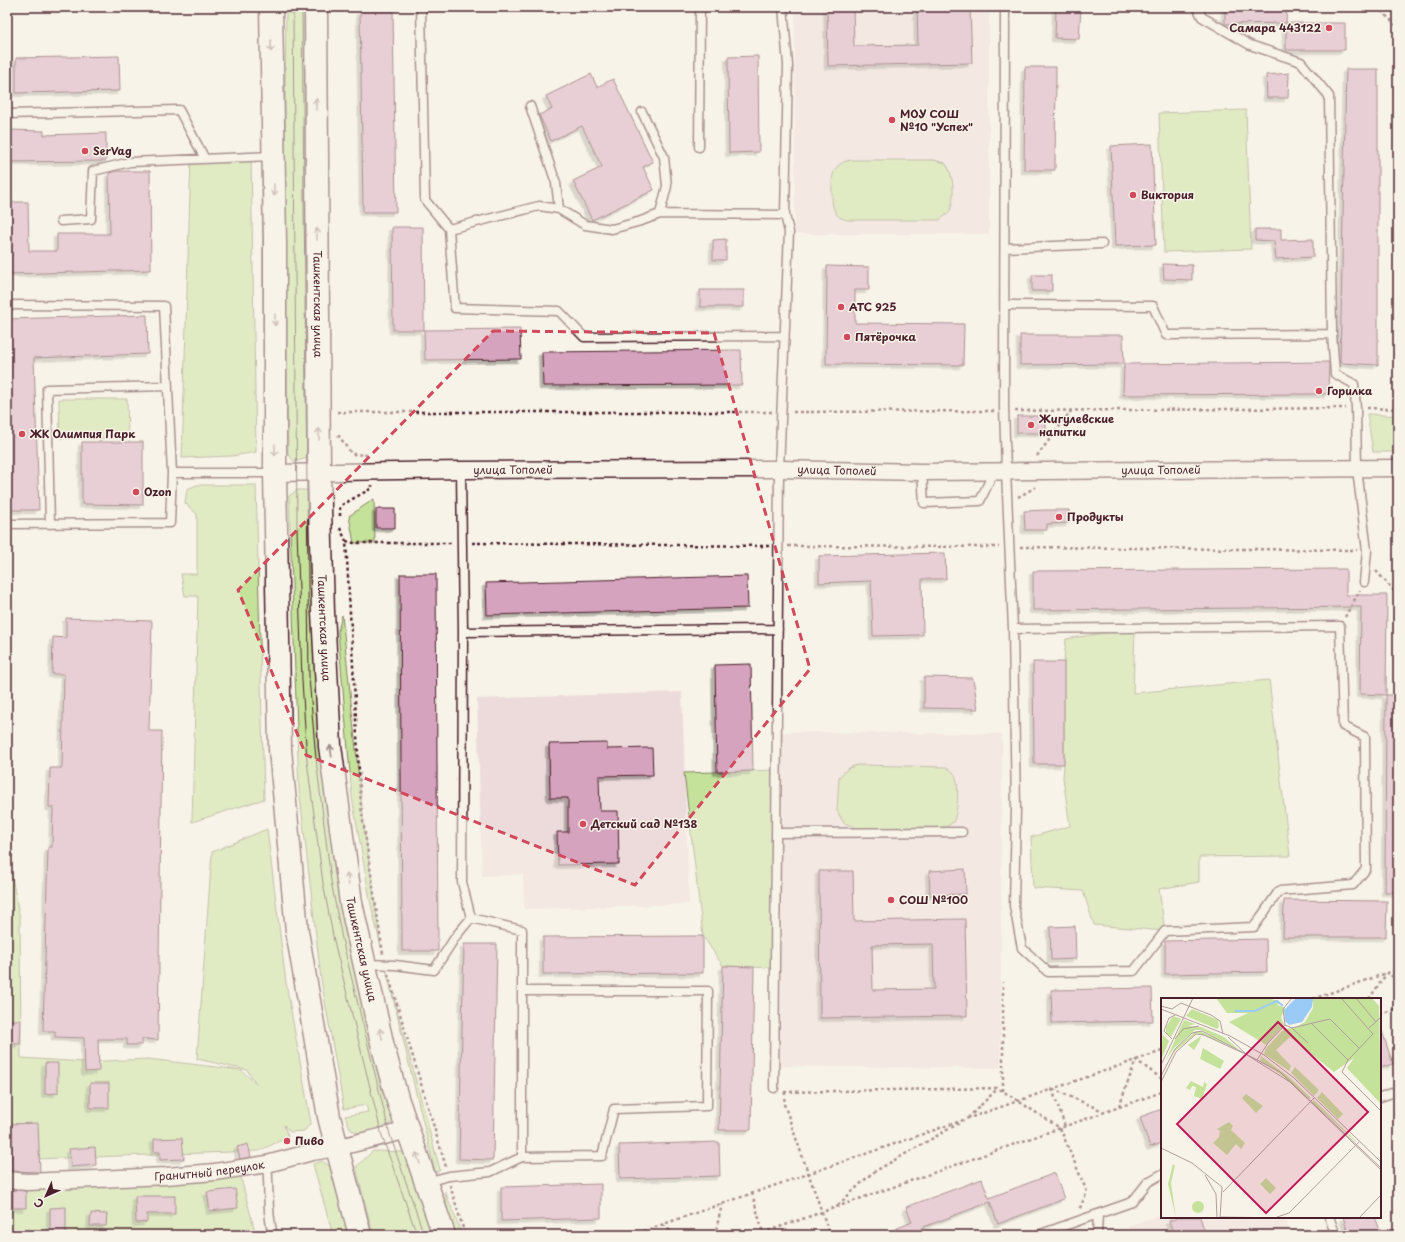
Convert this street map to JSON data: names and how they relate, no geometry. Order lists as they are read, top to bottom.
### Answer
{
  "streets": {
    "main road": ["Ташкентская улица"],
    "street": ["улица Тополей", "Гранитный переулок"]
  },
  "crossings": [
    ["Ташкентская улица", "улица Тополей"],
    ["Ташкентская улица", "Гранитный переулок"]
  ],
  "places": [
    "Самара 443122",
    "МОУ СОШ №10 \"Успех\"",
    "SerVag",
    "Виктория",
    "АТС 925",
    "Пятёрочка",
    "Горилка",
    "Жигулевские напитки",
    "ЖК Олимпия Парк",
    "Ozon",
    "Продукты",
    "Детский сад №138",
    "СОШ №100",
    "Пиво"
  ],
  "north": "bottom left"
}
